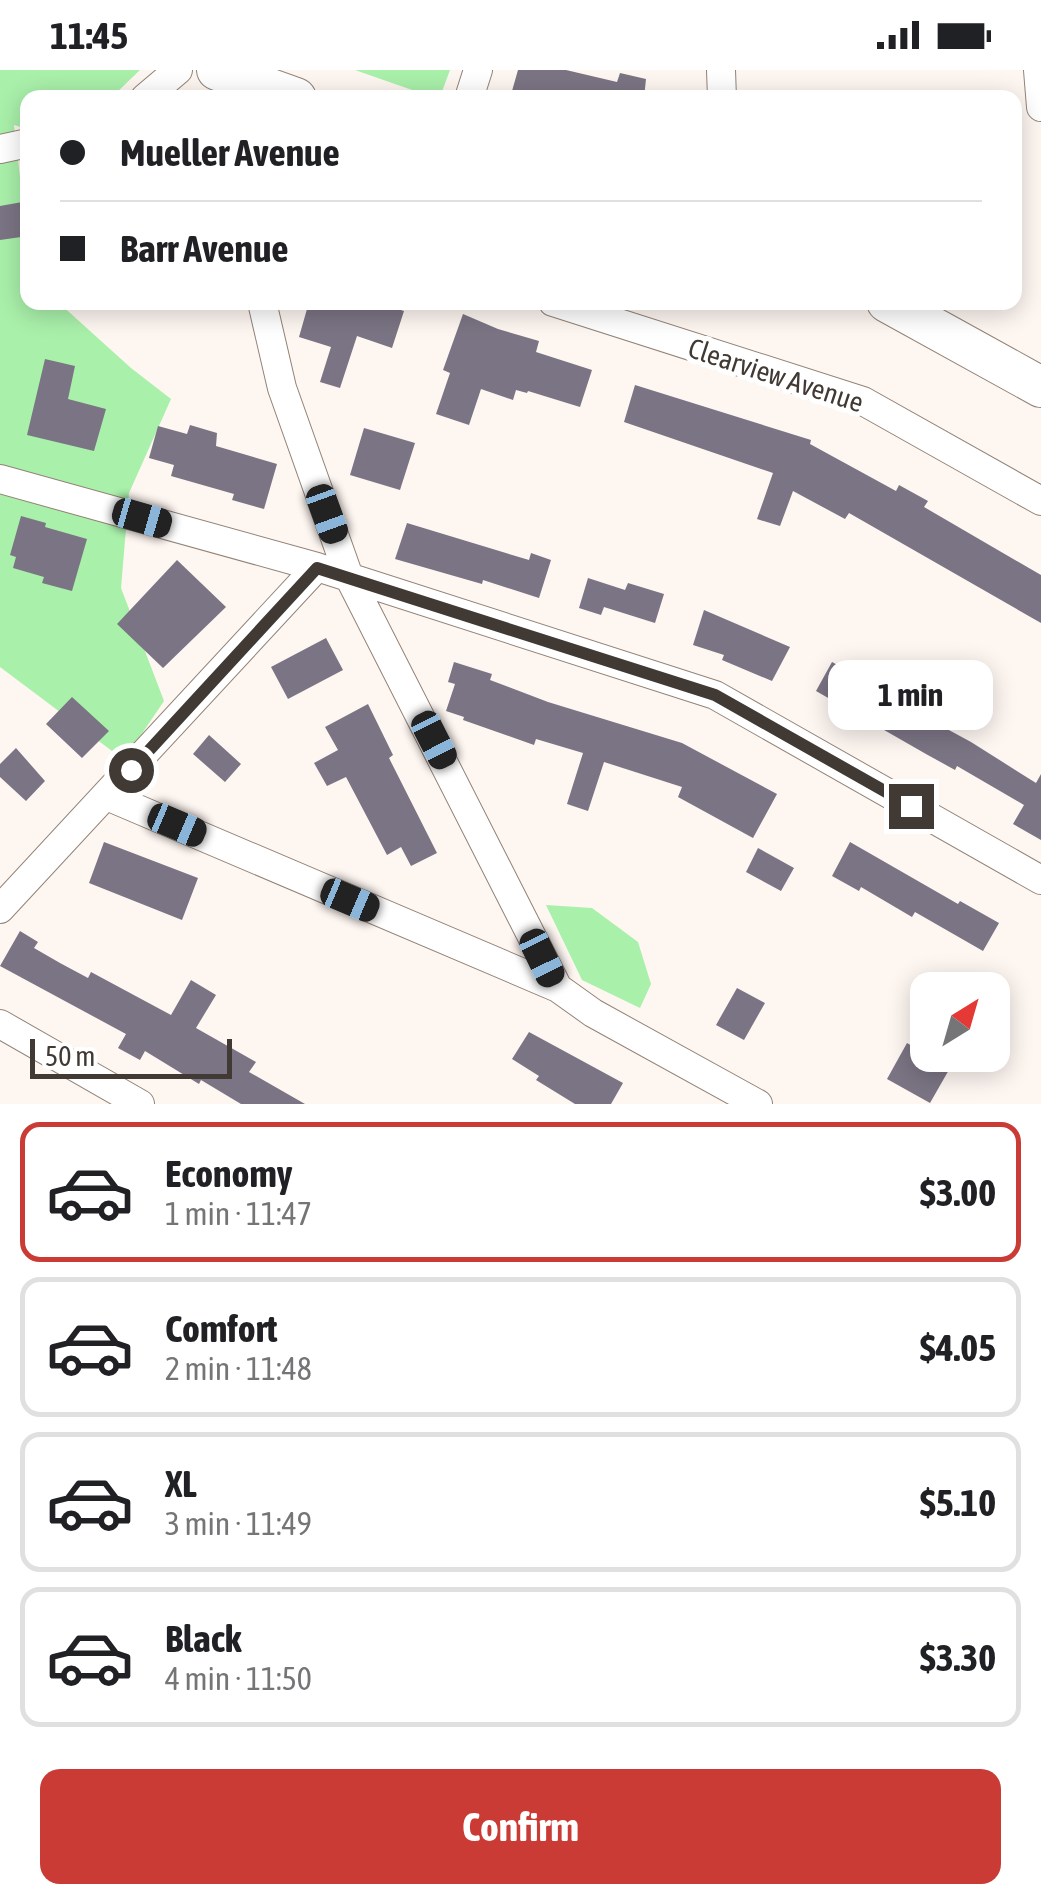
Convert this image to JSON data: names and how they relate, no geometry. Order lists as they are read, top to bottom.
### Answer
{
  "streets": {
    "street": ["Clearview Avenue"]
  },
  "scale_bar": "50 m",
  "north": "top right",
  "page": {
    "status": "11:45",
    "banner": ["Mueller Avenue", "Barr Avenue"],
    "bubble": "1 min",
    "scale": "50 m",
    "list": [
      {
        "name": "Economy",
        "note": "1 min · 11:47",
        "value": "$3.00"
      },
      {
        "name": "Comfort",
        "note": "2 min · 11:48",
        "value": "$4.05"
      },
      {
        "name": "XL",
        "note": "3 min · 11:49",
        "value": "$5.10"
      },
      {
        "name": "Black",
        "note": "4 min · 11:50",
        "value": "$3.30"
      }
    ],
    "buttons": "Confirm"
  }
}
